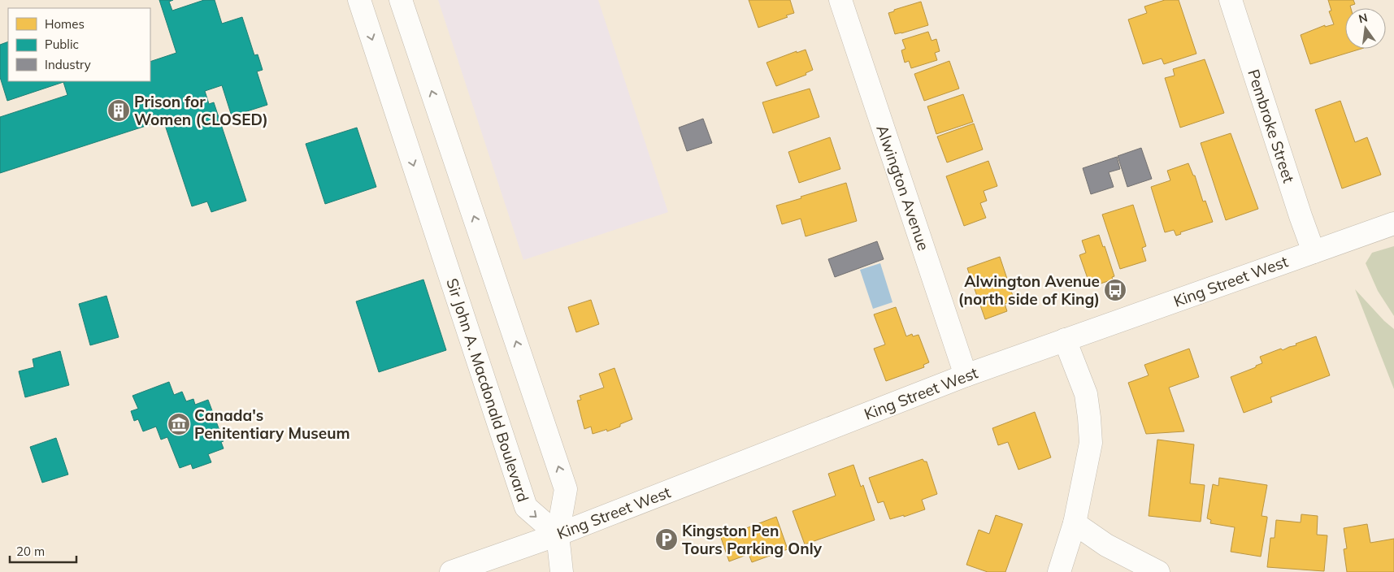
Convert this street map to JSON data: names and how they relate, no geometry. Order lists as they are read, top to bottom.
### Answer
{
  "streets": {
    "main road": [
      "Pembroke Street",
      "Alwington Avenue",
      "King Street West",
      "Sir John A. Macdonald Boulevard"
    ]
  },
  "crossings": [
    ["Pembroke Street", "King Street West"],
    ["Alwington Avenue", "King Street West"],
    ["King Street West", "Sir John A. Macdonald Boulevard"]
  ],
  "places": {
    "building": ["Prison for Women (CLOSED)"],
    "bus stop": ["Alwington Avenue (north side of King)"],
    "museum": ["Canada's Penitentiary Museum"],
    "parking": ["Kingston Pen Tours Parking Only"]
  },
  "legend": ["Homes", "Public", "Industry"],
  "scale_bar": "20 m",
  "north": "top"
}
